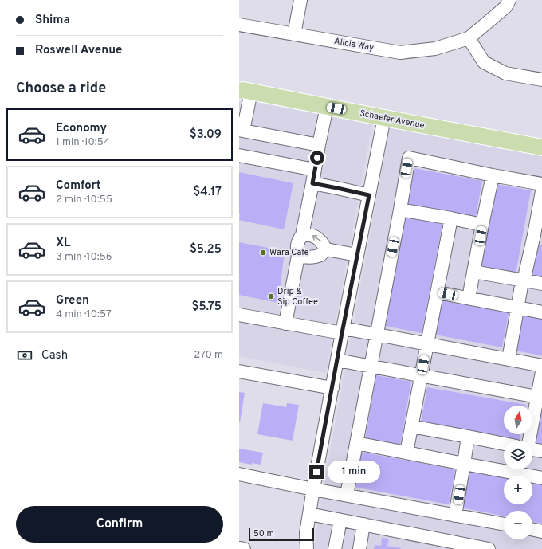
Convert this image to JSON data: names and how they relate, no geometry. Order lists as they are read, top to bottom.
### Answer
{
  "streets": {
    "main road": ["Schaefer Avenue"],
    "street": ["Alicia Way"]
  },
  "places": ["Wara Cafe", "Drip & Sip Coffee"],
  "scale_bar": "50 m",
  "north": "top",
  "page": {
    "banner": ["Shima", "Roswell Avenue"],
    "heading": "Choose a ride",
    "list": [
      {
        "name": "Economy",
        "note": "1 min · 10:54",
        "value": "$3.09"
      },
      {
        "name": "Comfort",
        "note": "2 min · 10:55",
        "value": "$4.17"
      },
      {
        "name": "XL",
        "note": "3 min · 10:56",
        "value": "$5.25"
      },
      {
        "name": "Green",
        "note": "4 min · 10:57",
        "value": "$5.75"
      }
    ],
    "pay": ["Cash", "270 m"],
    "map_buttons": ["+", "−"],
    "bubble": "1 min",
    "buttons": "Confirm",
    "scale": "50 m"
  }
}
